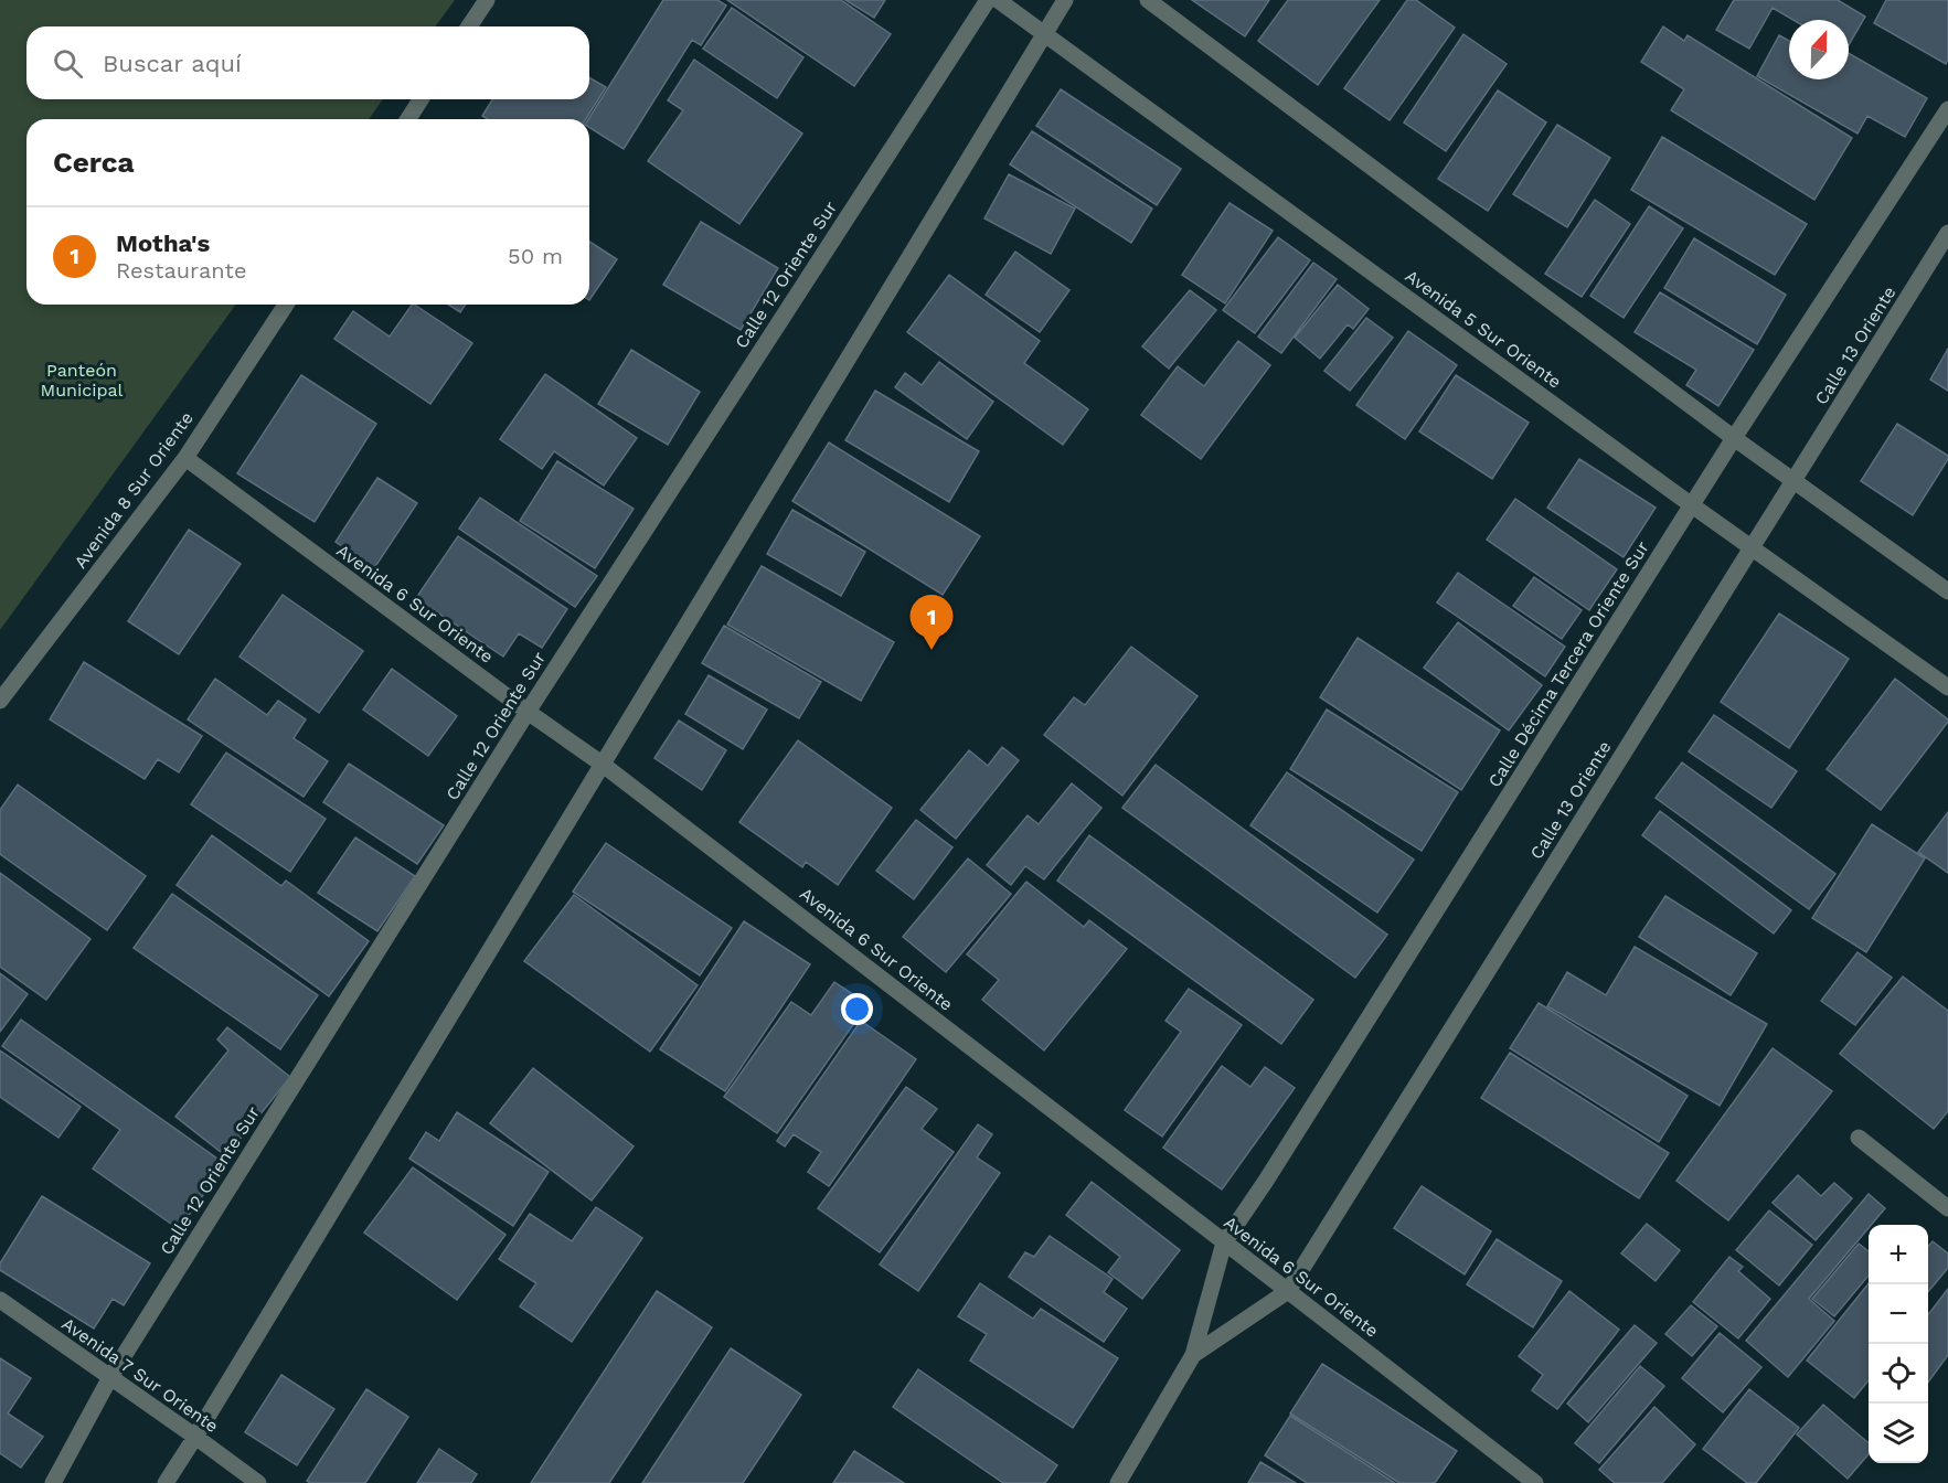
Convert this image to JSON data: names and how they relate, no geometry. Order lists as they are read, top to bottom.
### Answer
{
  "streets": {
    "street": [
      "Calle 12 Oriente Sur",
      "Avenida 5 Sur Oriente",
      "Calle 13 Oriente",
      "Avenida 8 Sur Oriente",
      "Avenida 6 Sur Oriente",
      "Calle Décima Tercera Oriente Sur",
      "Avenida 7 Sur Oriente"
    ]
  },
  "crossings": [
    ["Calle 12 Oriente Sur", "Avenida 6 Sur Oriente"],
    ["Calle 12 Oriente Sur", "Avenida 7 Sur Oriente"],
    ["Avenida 5 Sur Oriente", "Calle 13 Oriente"],
    ["Avenida 5 Sur Oriente", "Calle Décima Tercera Oriente Sur"],
    ["Calle 13 Oriente", "Avenida 6 Sur Oriente"],
    ["Calle 13 Oriente", "Calle Décima Tercera Oriente Sur"],
    ["Avenida 8 Sur Oriente", "Avenida 6 Sur Oriente"],
    ["Avenida 6 Sur Oriente", "Calle Décima Tercera Oriente Sur"]
  ],
  "parks": ["Panteón Municipal"],
  "north": "top",
  "page": {
    "search": "Buscar aquí",
    "heading": "Cerca",
    "list": [
      {
        "mark": "1",
        "name": "Motha's",
        "note": "Restaurante",
        "value": "50 m"
      }
    ],
    "pins": "1",
    "map_buttons": ["+", "−"]
  }
}
